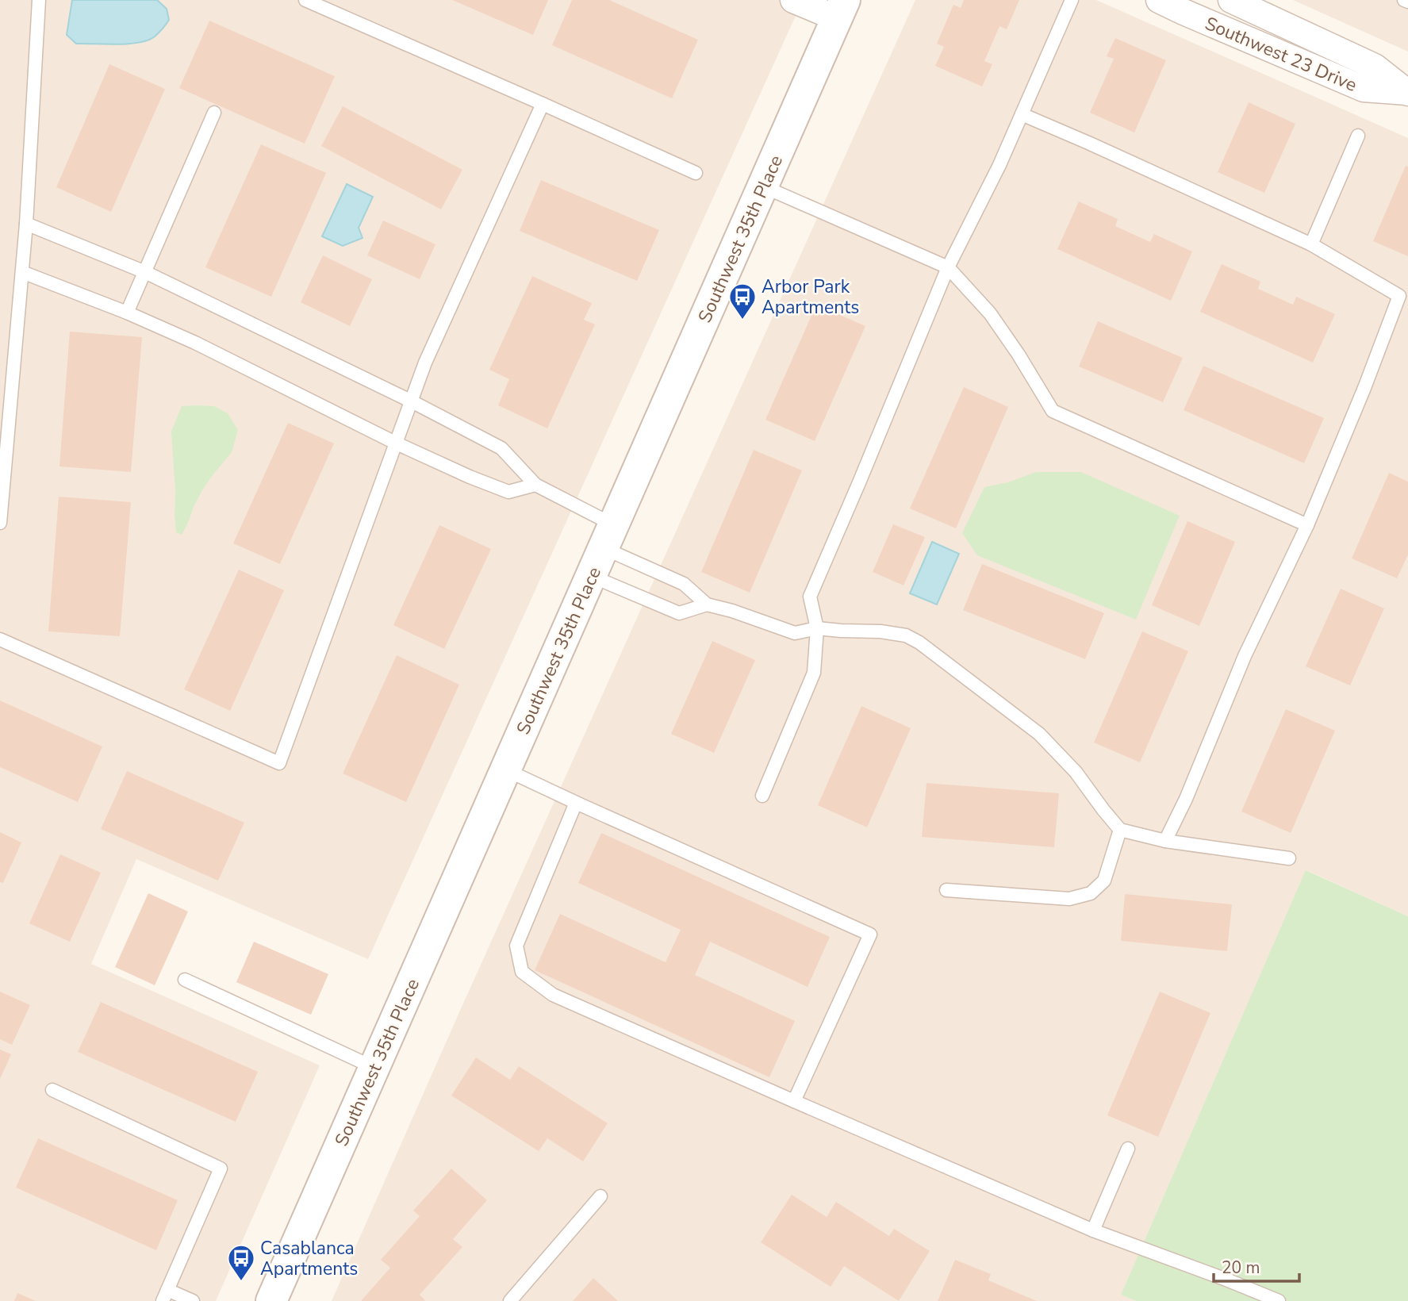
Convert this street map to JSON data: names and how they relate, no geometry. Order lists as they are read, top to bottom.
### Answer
{
  "streets": {
    "street": ["Southwest 23 Drive", "Southwest 35th Place"]
  },
  "places": {
    "bus stop": ["Arbor Park Apartments", "Casablanca Apartments"]
  },
  "scale_bar": "20 m"
}
